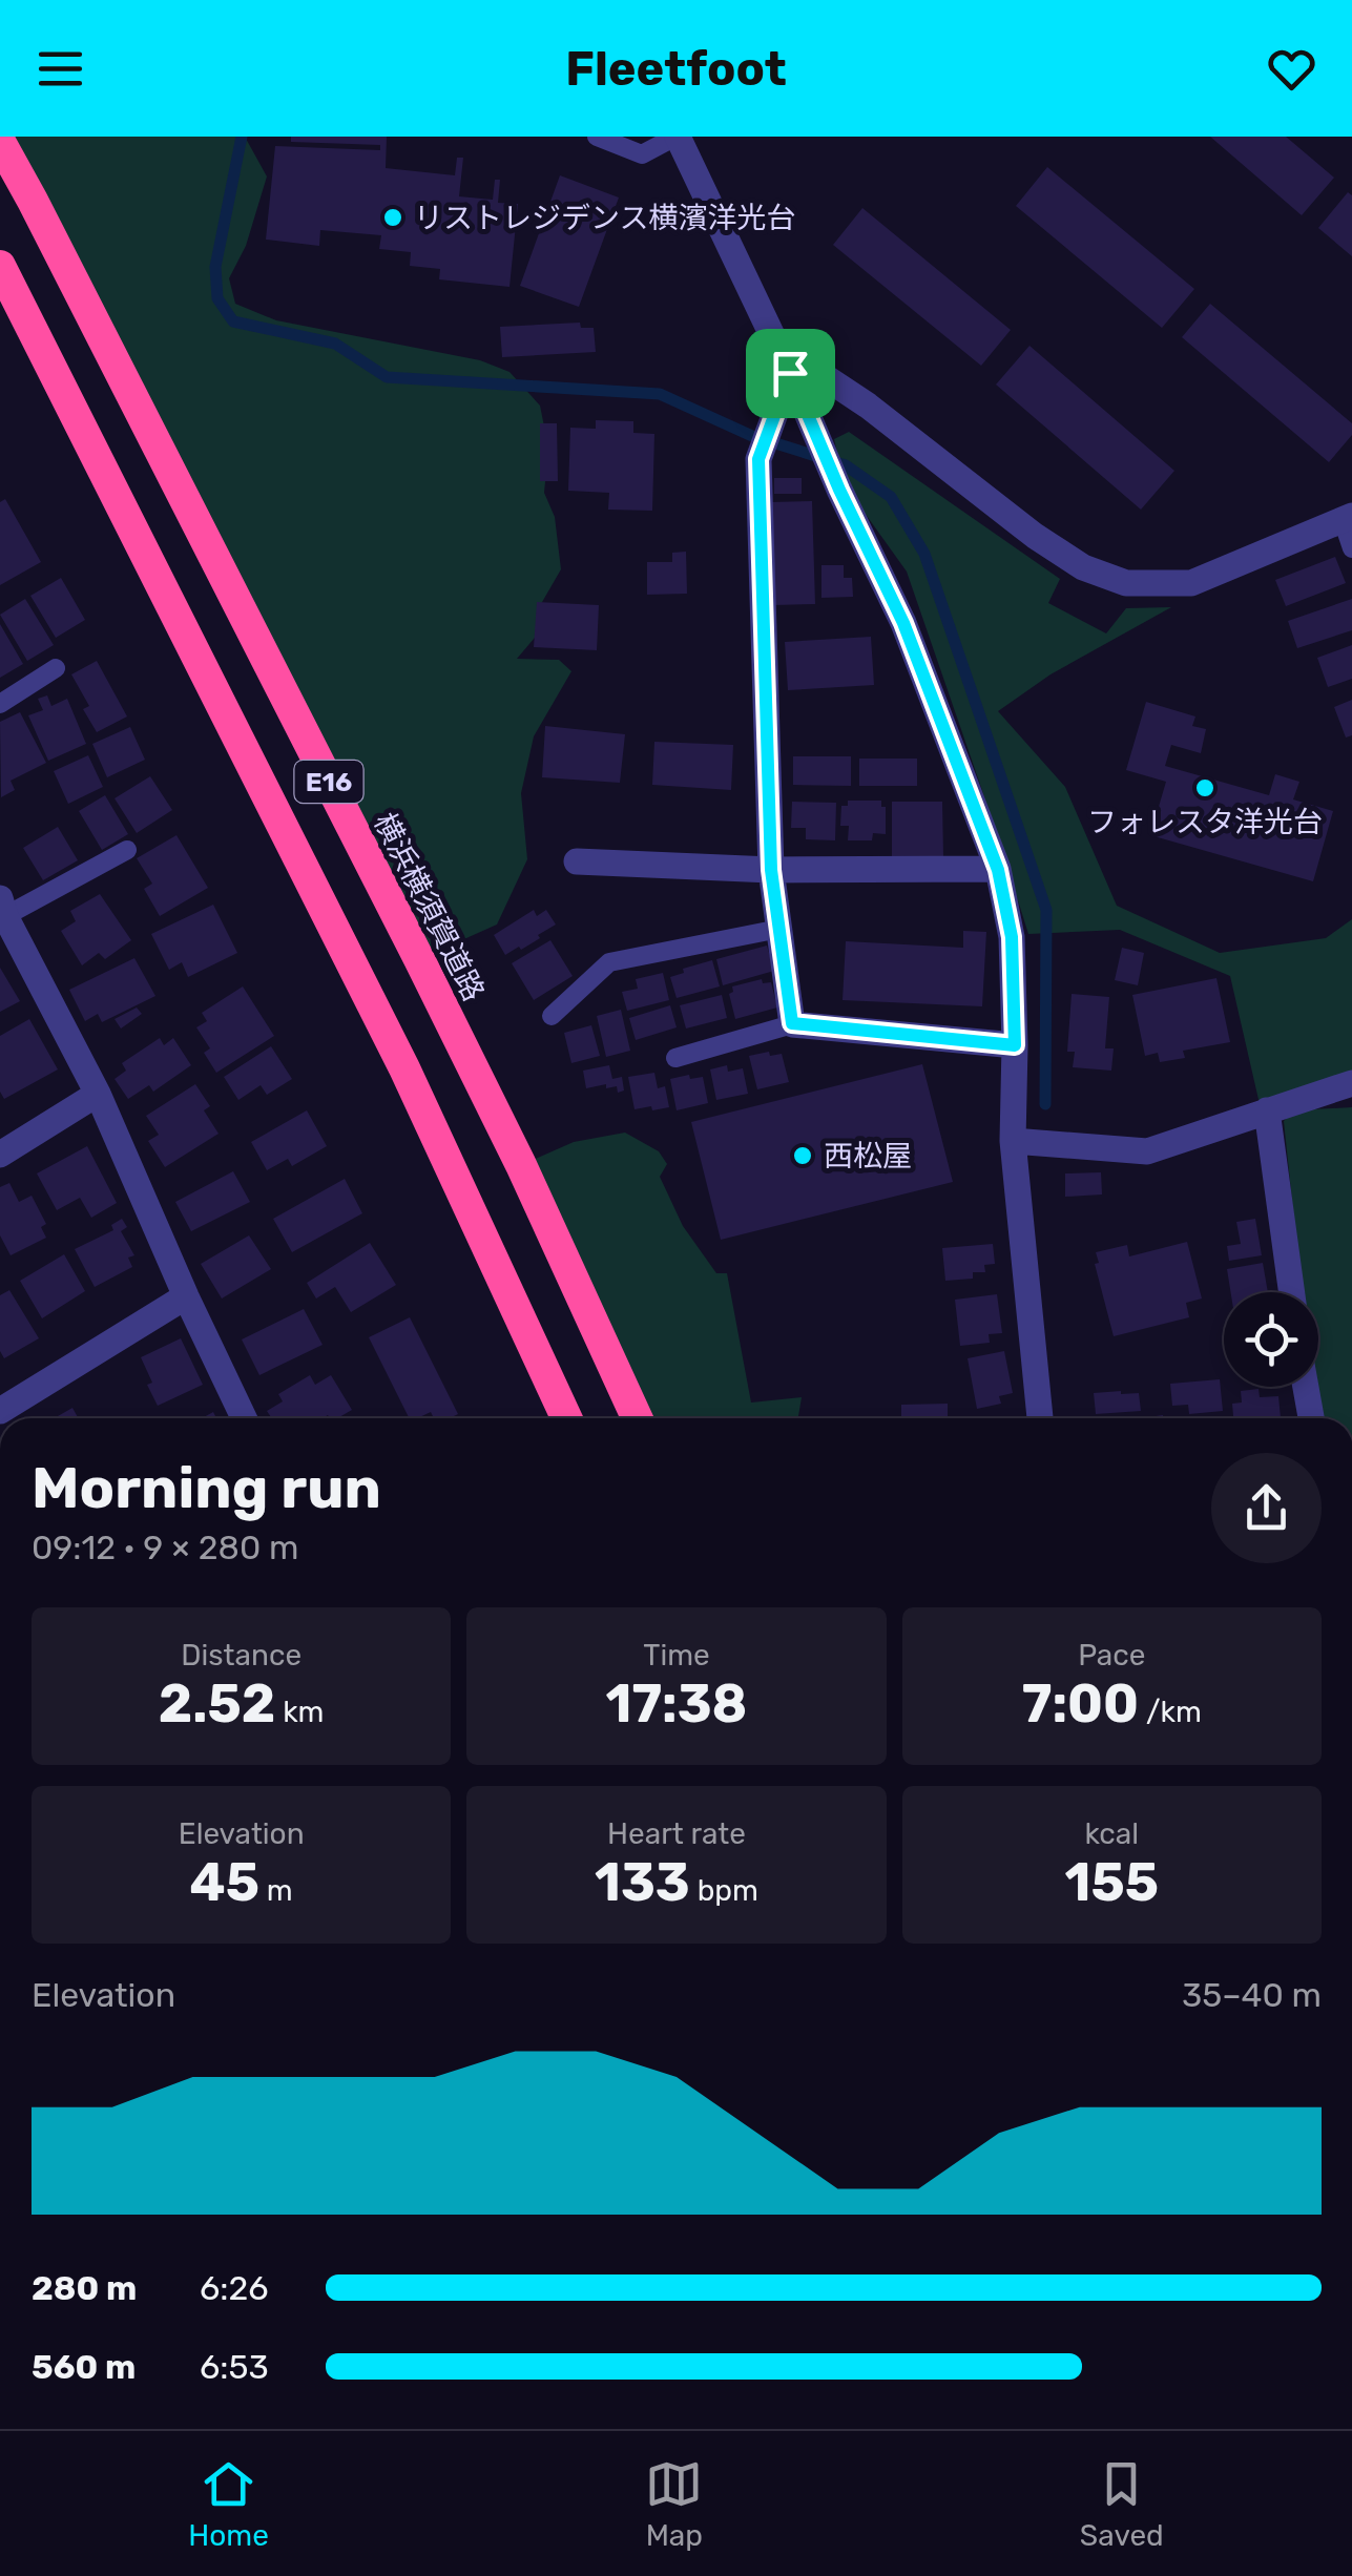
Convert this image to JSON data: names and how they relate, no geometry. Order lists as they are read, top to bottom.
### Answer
{
  "streets": {
    "highway": ["E16", "横浜横須賀道路"]
  },
  "places": ["リストレジデンス横濱洋光台", "フォレスタ洋光台", "西松屋"],
  "page": {
    "header": "Fleetfoot",
    "heading": ["Morning run", "09:12 · 9 × 280 m"],
    "stats": [
      ["Distance", "2.52 km"],
      ["Time", "17:38"],
      ["Pace", "7:00 /km"],
      ["Elevation", "45 m"],
      ["Heart rate", "133 bpm"],
      ["kcal", "155"]
    ],
    "chart": ["Elevation", "35–40 m"],
    "list": [
      {
        "name": "280 m",
        "note": "6:26"
      },
      {
        "name": "560 m",
        "note": "6:53"
      }
    ],
    "tabs": ["Home", "Map", "Saved"]
  }
}
